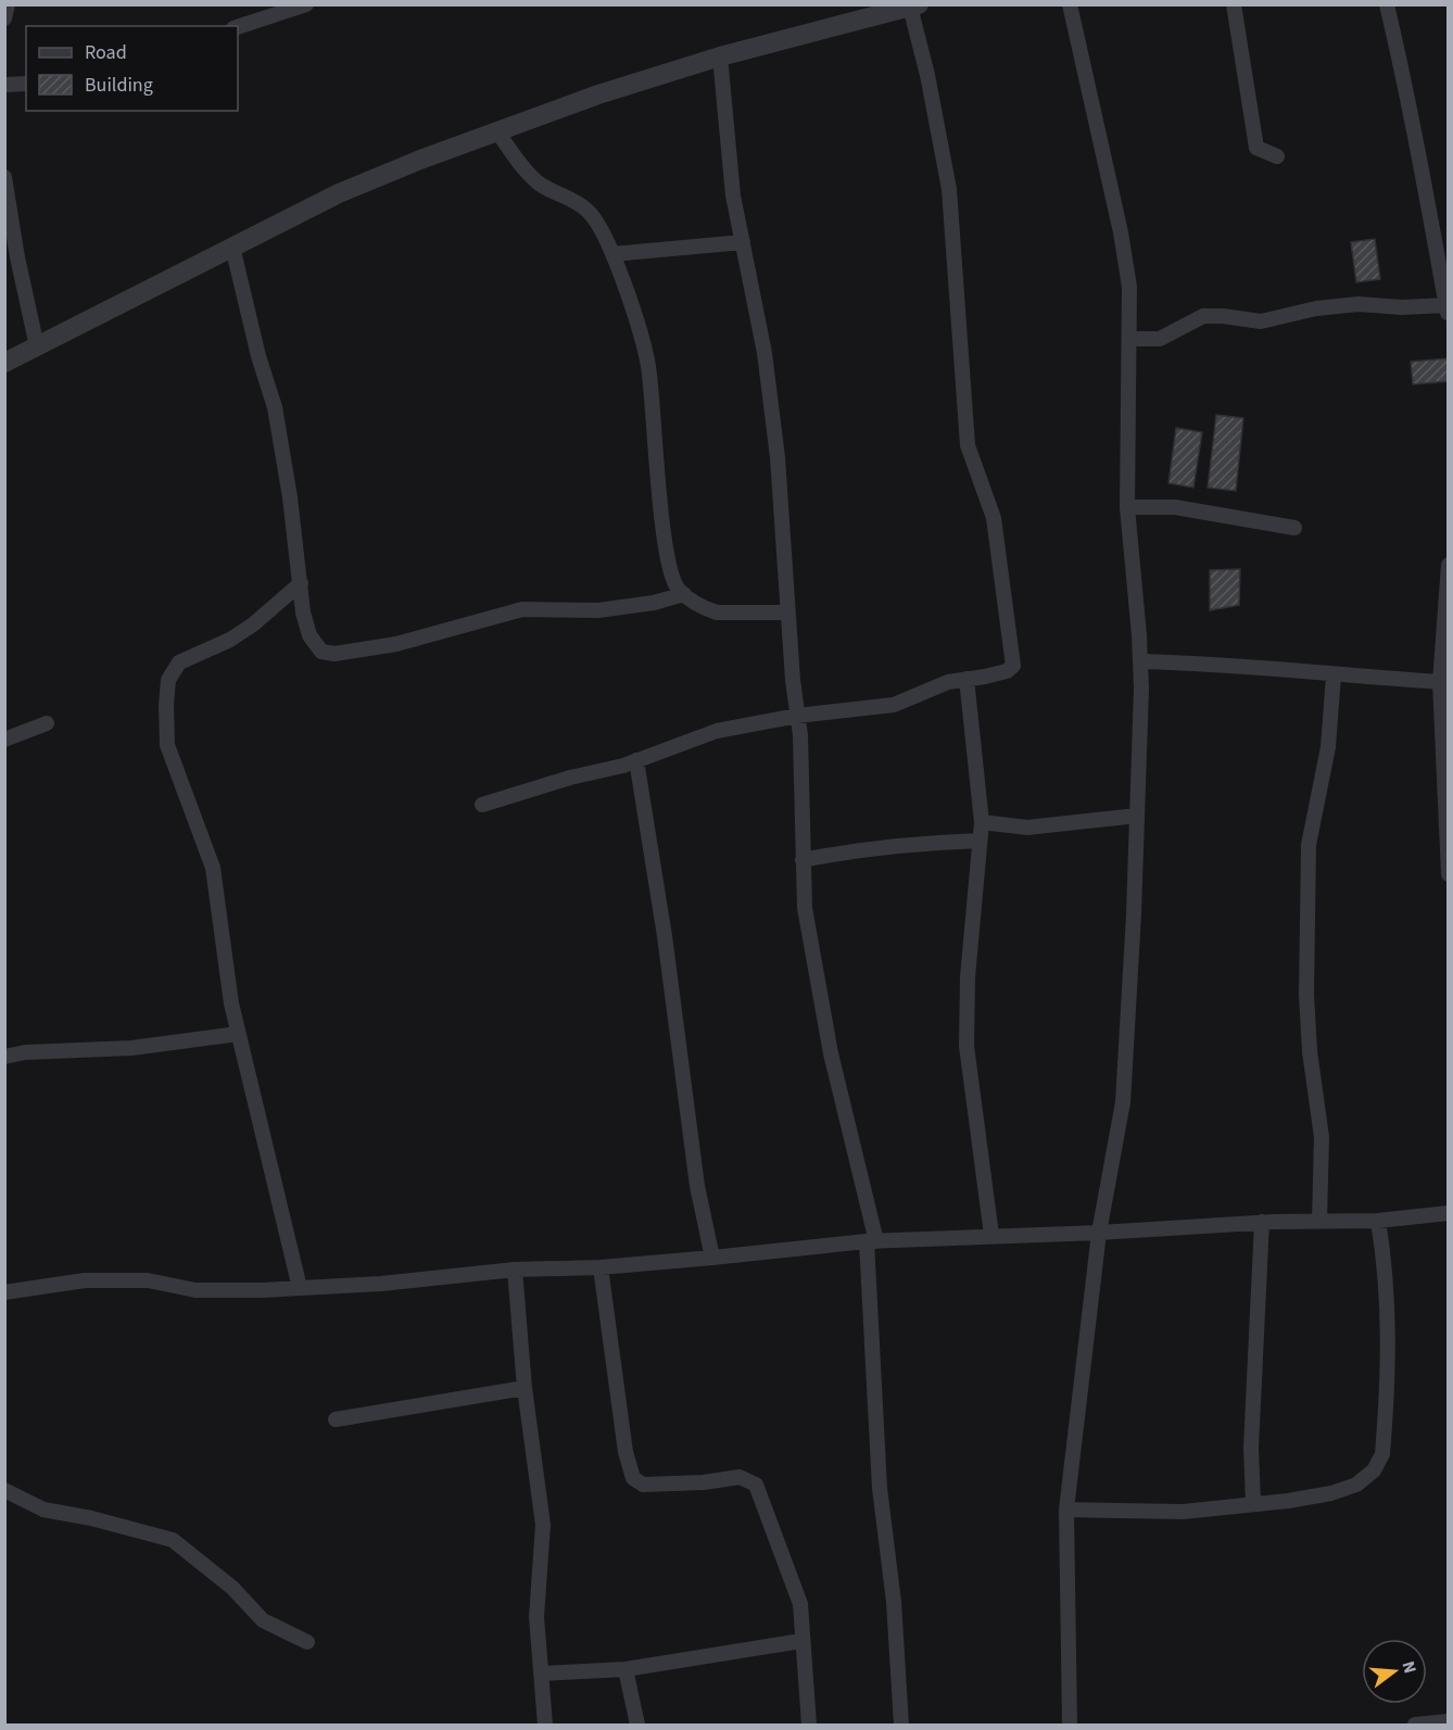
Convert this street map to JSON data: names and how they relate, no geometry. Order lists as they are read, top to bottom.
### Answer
{
  "legend": ["Road", "Building"],
  "north": "right"
}
